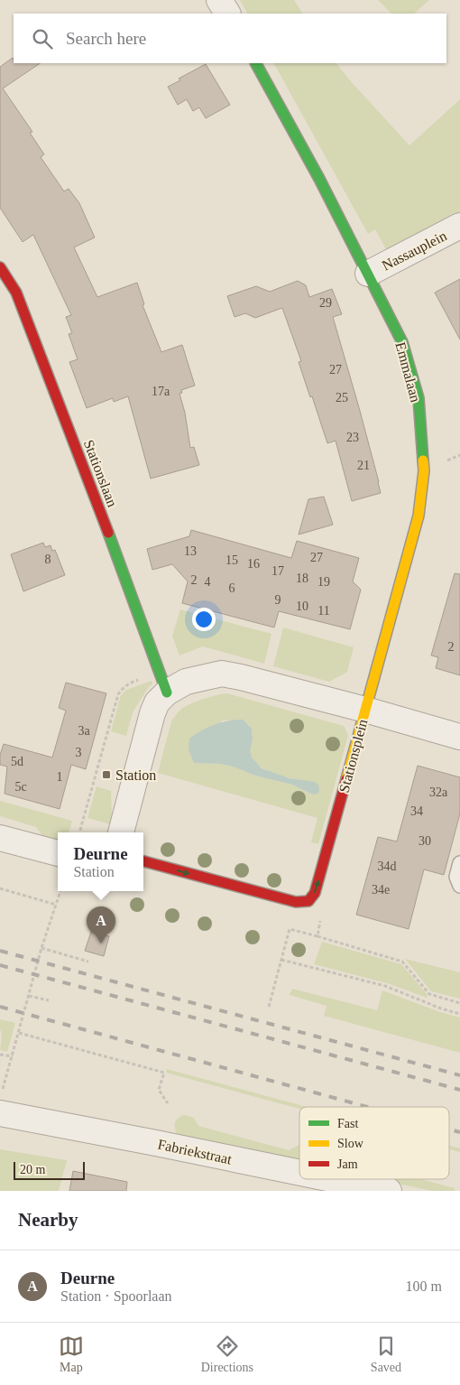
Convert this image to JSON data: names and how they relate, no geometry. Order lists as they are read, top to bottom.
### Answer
{
  "streets": {
    "street": [
      "Nassauplein",
      "Emmalaan",
      "Stationslaan",
      "Stationsplein",
      "Fabriekstraat"
    ]
  },
  "crossings": [
    ["Nassauplein", "Emmalaan"],
    ["Emmalaan", "Stationsplein"],
    ["Stationslaan", "Stationsplein"]
  ],
  "one_way": ["Stationsplein"],
  "places": {
    "transit": ["Station"]
  },
  "house_numbers": [
    "29",
    "27",
    "17a",
    "25",
    "23",
    "21",
    "13",
    "27",
    "8",
    "15",
    "16",
    "17",
    "18",
    "2",
    "4",
    "19",
    "6",
    "9",
    "10",
    "11",
    "2",
    "3a",
    "3",
    "5d",
    "1",
    "5c",
    "32a",
    "34",
    "30",
    "34d",
    "34e"
  ],
  "legend": ["Fast", "Slow", "Jam"],
  "scale_bar": "20 m",
  "page": {
    "search": "Search here",
    "popup": ["Deurne", "Station"],
    "pins": "A",
    "scale": "20 m",
    "heading": "Nearby",
    "list": [
      {
        "mark": "A",
        "name": "Deurne",
        "note": "Station · Spoorlaan",
        "value": "100 m"
      }
    ],
    "nav": ["Map", "Directions", "Saved"]
  }
}
